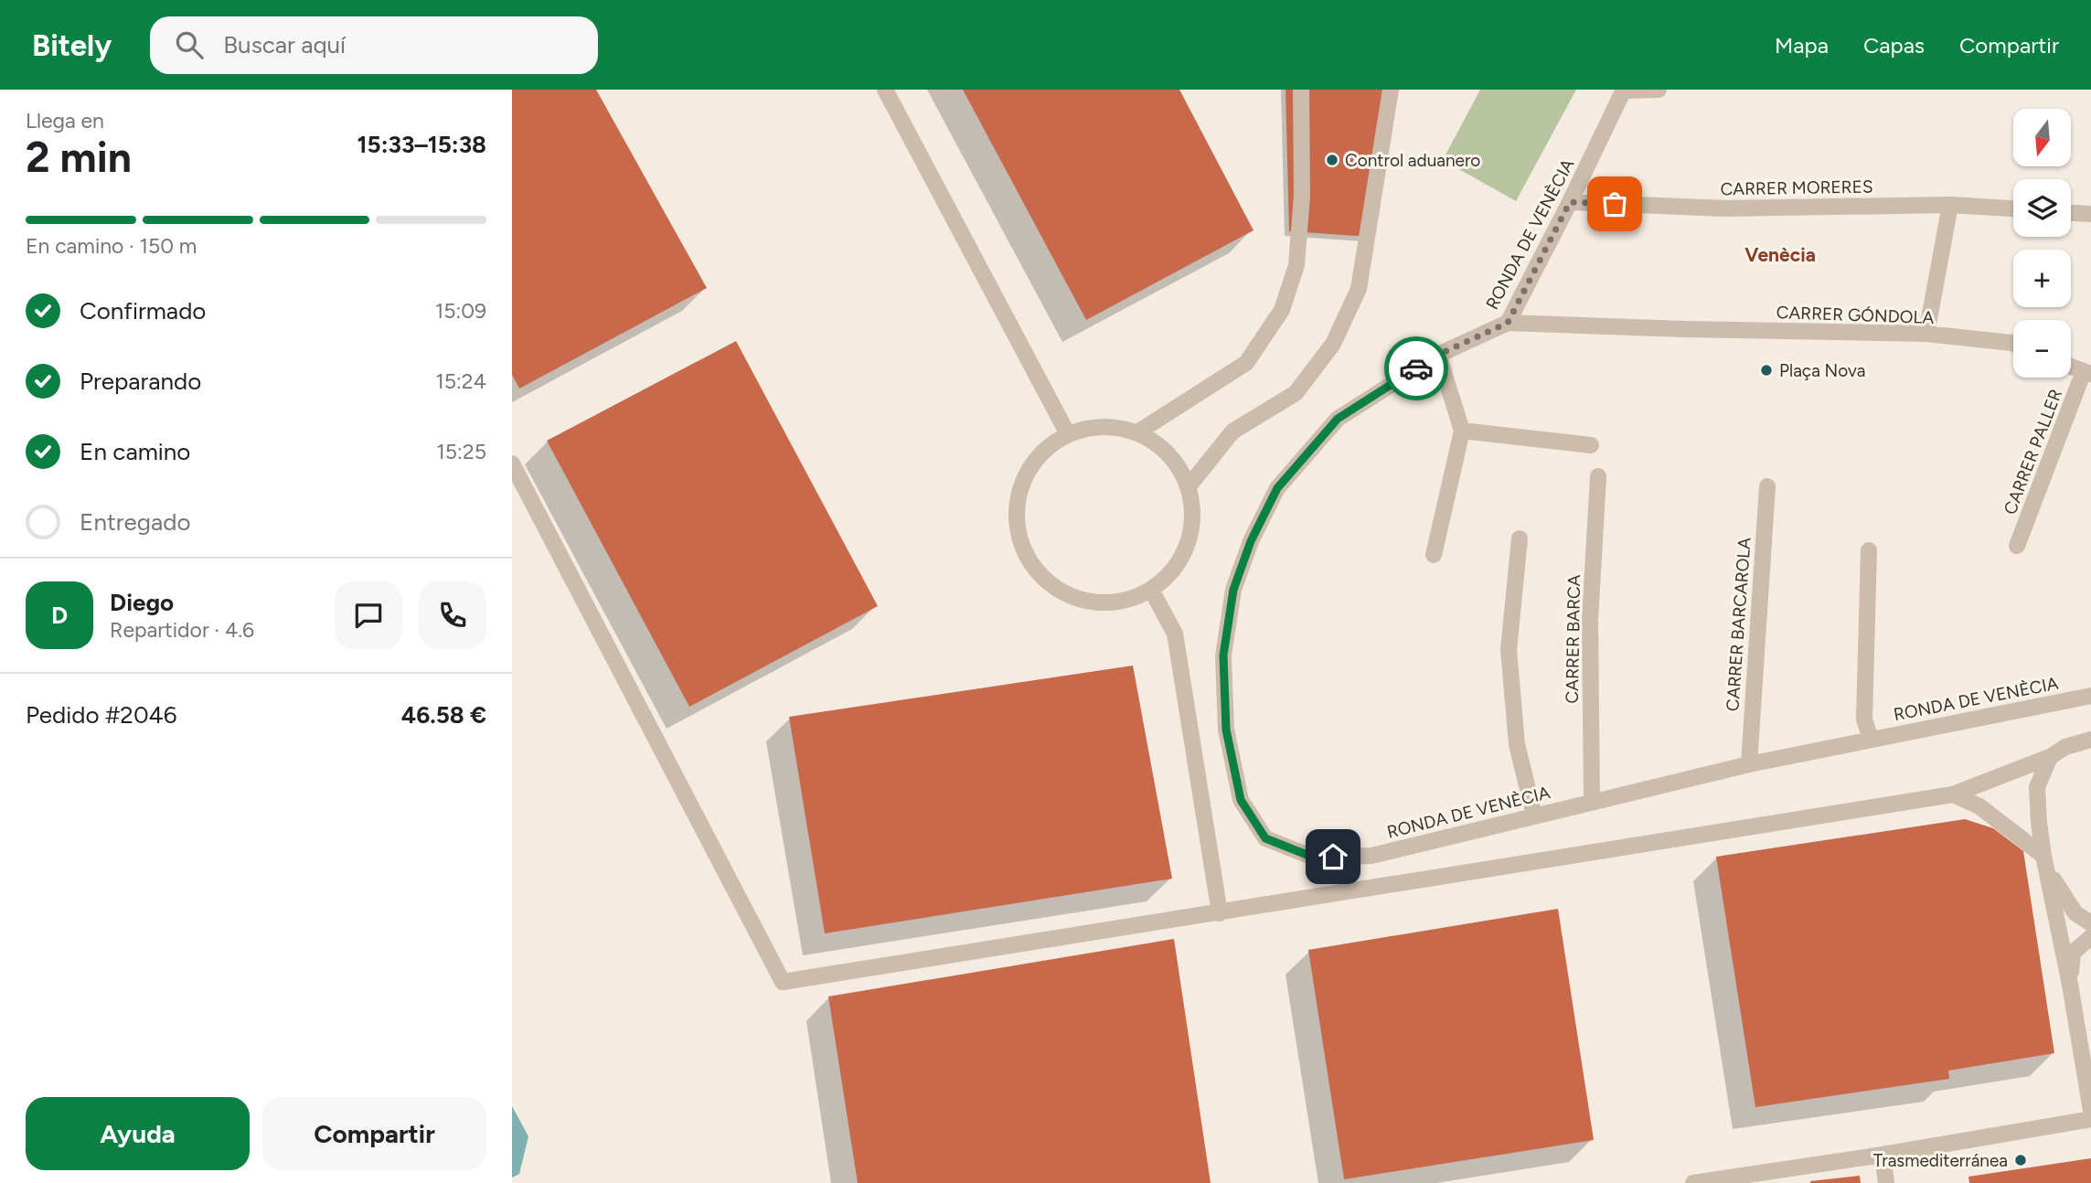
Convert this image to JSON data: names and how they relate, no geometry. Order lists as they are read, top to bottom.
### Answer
{
  "streets": {
    "street": [
      "CARRER MORERES",
      "RONDA DE VENÈCIA",
      "CARRER GÓNDOLA",
      "CARRER PALLER",
      "CARRER BARCAROLA",
      "CARRER BARCA"
    ]
  },
  "crossings": [
    ["CARRER MORERES", "RONDA DE VENÈCIA"],
    ["RONDA DE VENÈCIA", "CARRER GÓNDOLA"],
    ["RONDA DE VENÈCIA", "CARRER BARCAROLA"],
    ["RONDA DE VENÈCIA", "CARRER BARCA"]
  ],
  "districts": ["Venècia"],
  "places": ["Control aduanero", "Plaça Nova", "Trasmediterránea"],
  "north": "bottom",
  "page": {
    "header": "Bitely",
    "search": "Buscar aquí",
    "nav": ["Mapa", "Capas", "Compartir"],
    "heading": ["2 min", "Llega en", "15:33–15:38"],
    "panel": [
      "Diego",
      "Repartidor · 4.6",
      "Pedido #2046",
      "46.58 €"
    ],
    "map_buttons": ["+", "−"],
    "bar": "En camino · 150 m",
    "list": [
      ["Confirmado", "15:09"],
      ["Preparando", "15:24"],
      ["En camino", "15:25"],
      "Entregado"
    ],
    "round": "D",
    "buttons": ["Ayuda", "Compartir"]
  }
}
